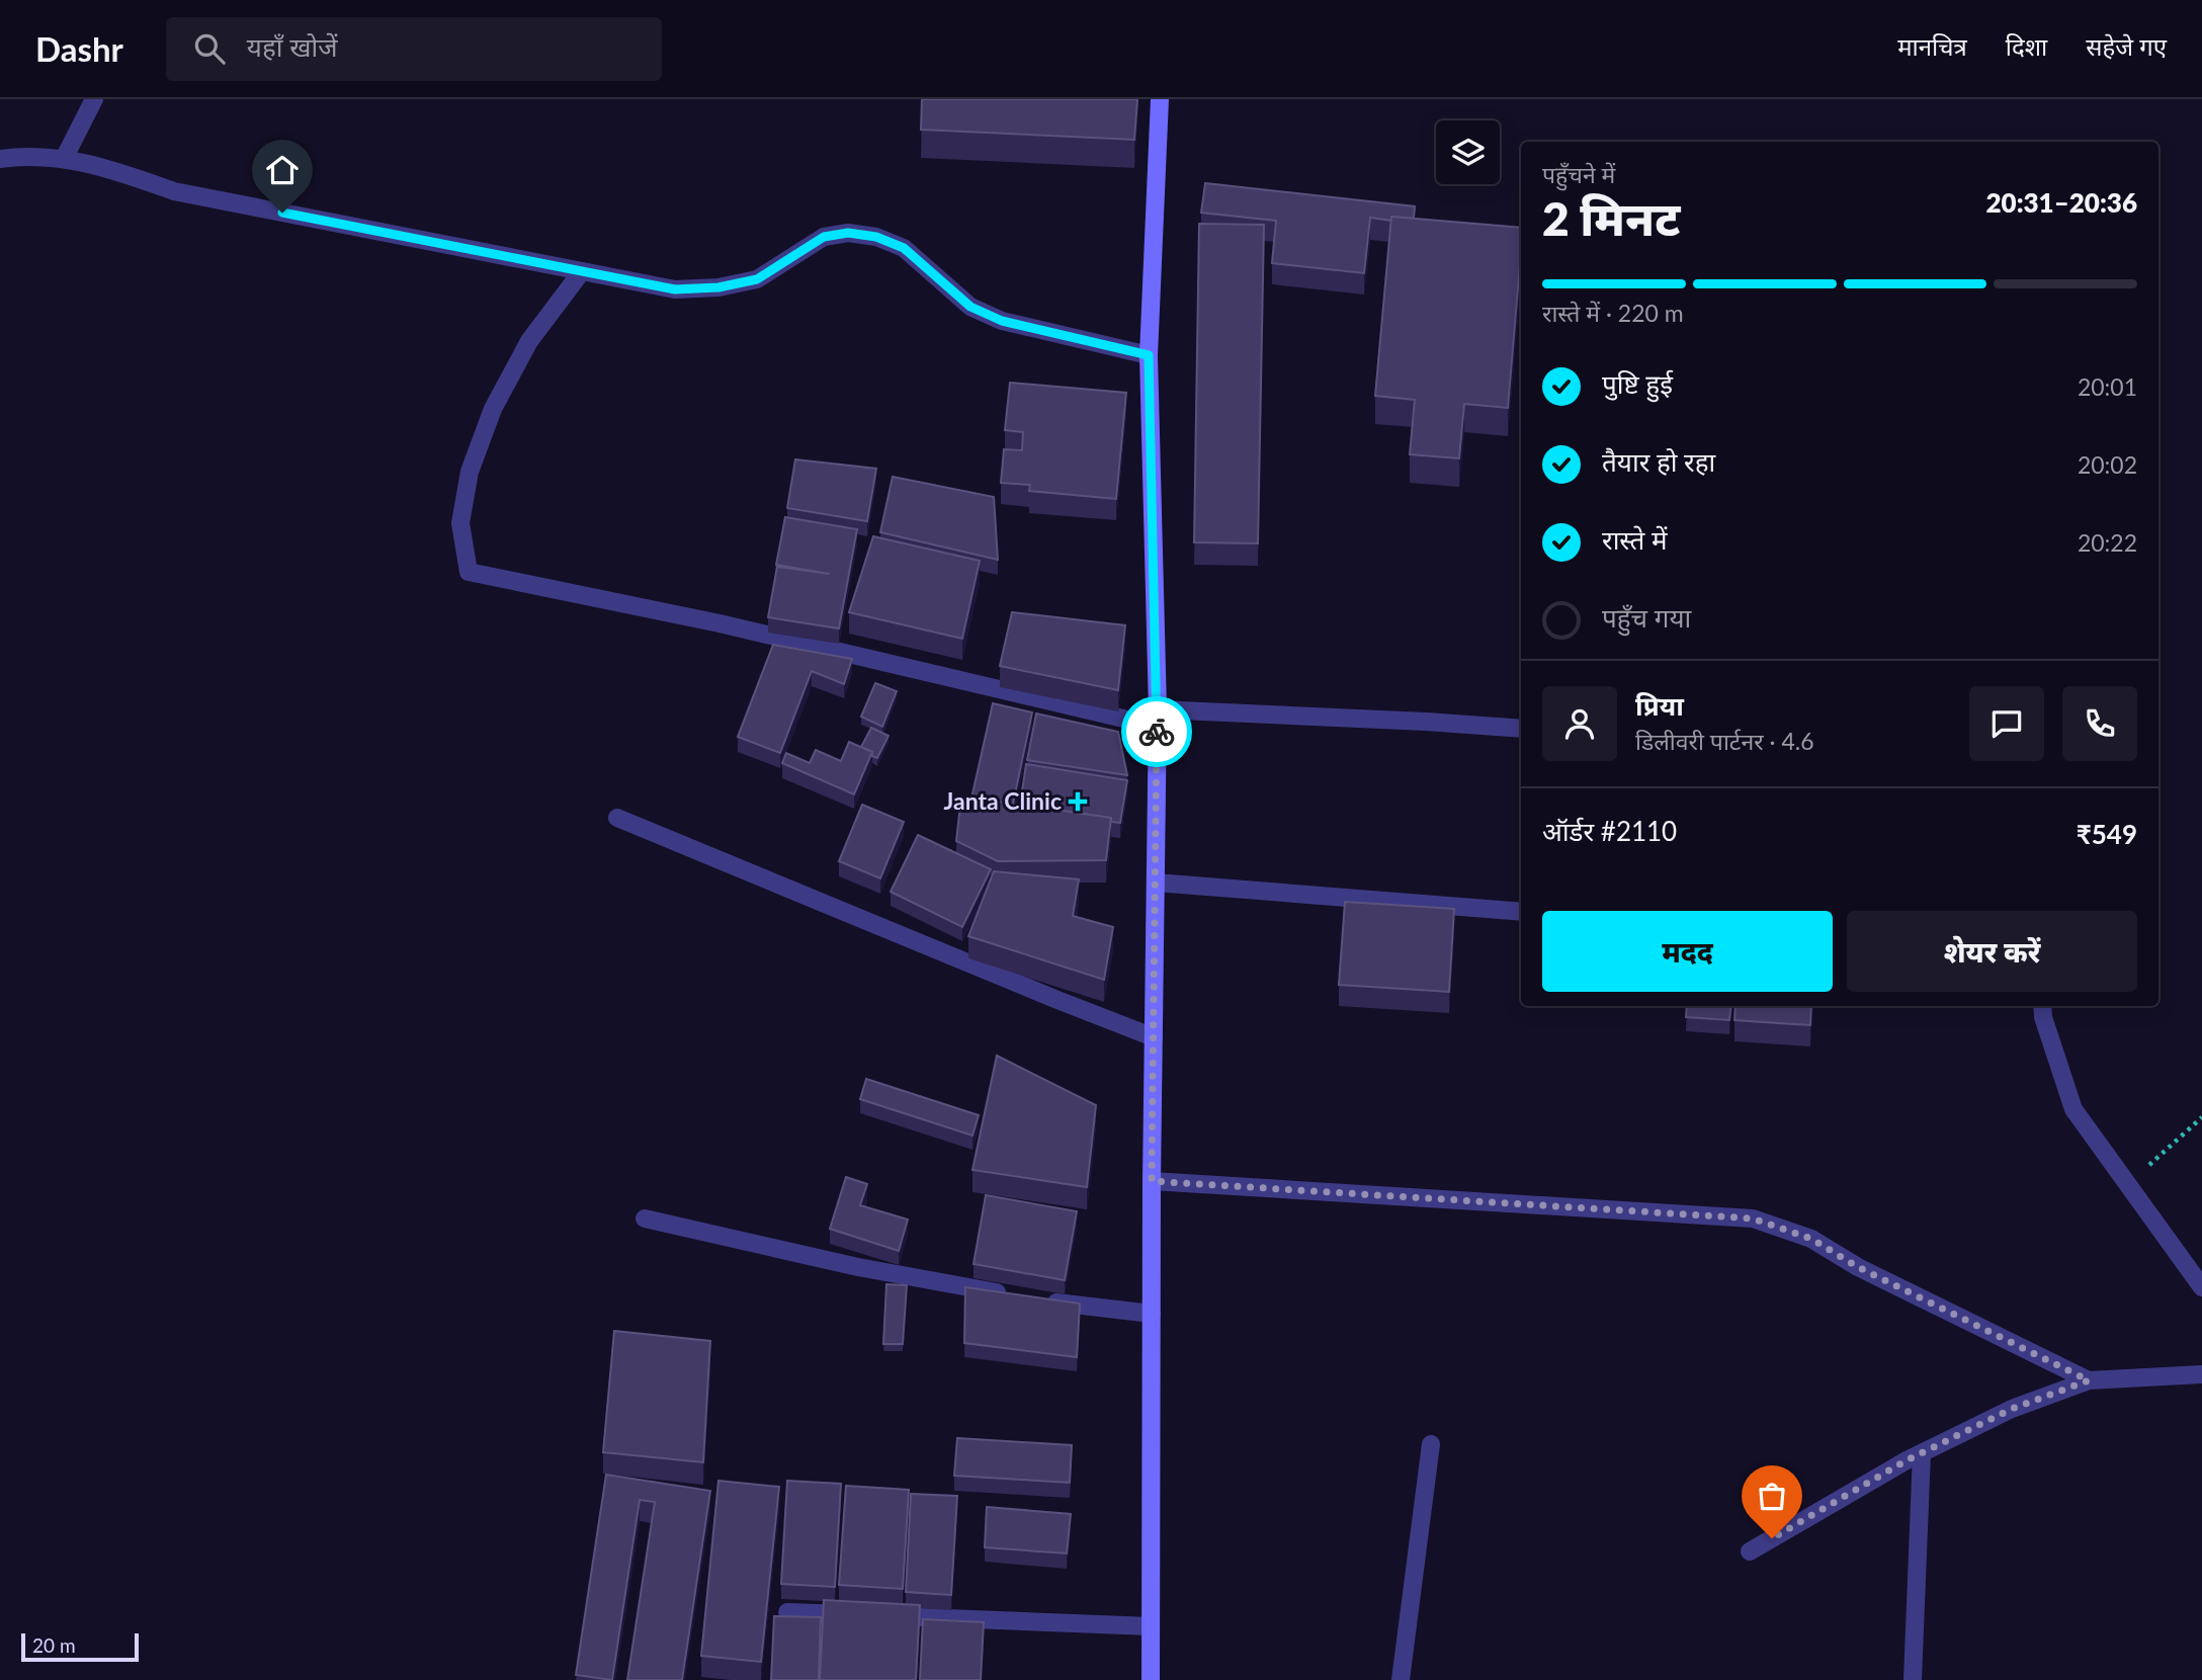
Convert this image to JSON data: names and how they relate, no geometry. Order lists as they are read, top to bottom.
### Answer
{
  "places": {
    "health": ["Janta Clinic"]
  },
  "scale_bar": "20 m",
  "page": {
    "header": "Dashr",
    "search": "यहाँ खोजें",
    "nav": ["मानचित्र", "दिशा", "सहेजे गए"],
    "heading": ["2 मिनट", "पहुँचने में", "20:31–20:36"],
    "panel": [
      "प्रिया",
      "डिलीवरी पार्टनर · 4.6",
      "ऑर्डर #2110",
      "₹549"
    ],
    "bar": "रास्ते में · 220 m",
    "list": [
      ["पुष्टि हुई", "20:01"],
      ["तैयार हो रहा", "20:02"],
      ["रास्ते में", "20:22"],
      "पहुँच गया"
    ],
    "buttons": ["मदद", "शेयर करें"],
    "scale": "20 m"
  }
}
